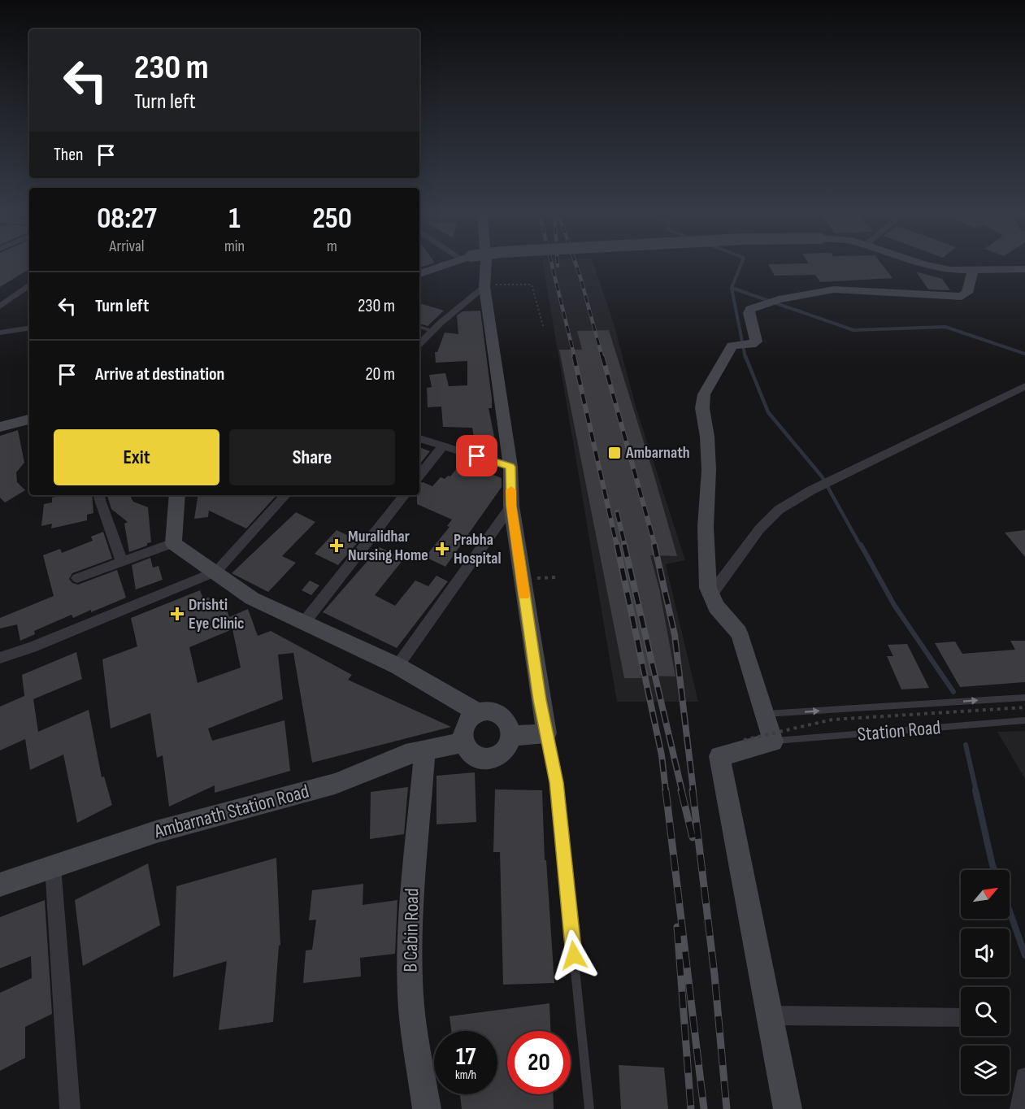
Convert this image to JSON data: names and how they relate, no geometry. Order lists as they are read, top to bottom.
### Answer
{
  "streets": {
    "street": ["Ambarnath Station Road", "B Cabin Road"],
    "lane": ["Station Road"]
  },
  "crossings": [
    ["Ambarnath Station Road", "B Cabin Road"]
  ],
  "places": {
    "transit": ["Ambarnath"],
    "health": ["Muralidhar Nursing Home", "Prabha Hospital", "Drishti Eye Clinic"]
  },
  "north": "top right",
  "page": {
    "turn": ["230 m", "Turn left"],
    "then": "Then",
    "eta": [
      "08:27",
      "Arrival",
      "1",
      "min",
      "250",
      "m"
    ],
    "list": [
      {
        "name": "Turn left",
        "value": "230 m"
      },
      {
        "name": "Arrive at destination",
        "value": "20 m"
      }
    ],
    "buttons": ["Exit", "Share"],
    "speed": "17 km/h",
    "limit": "20"
  }
}
